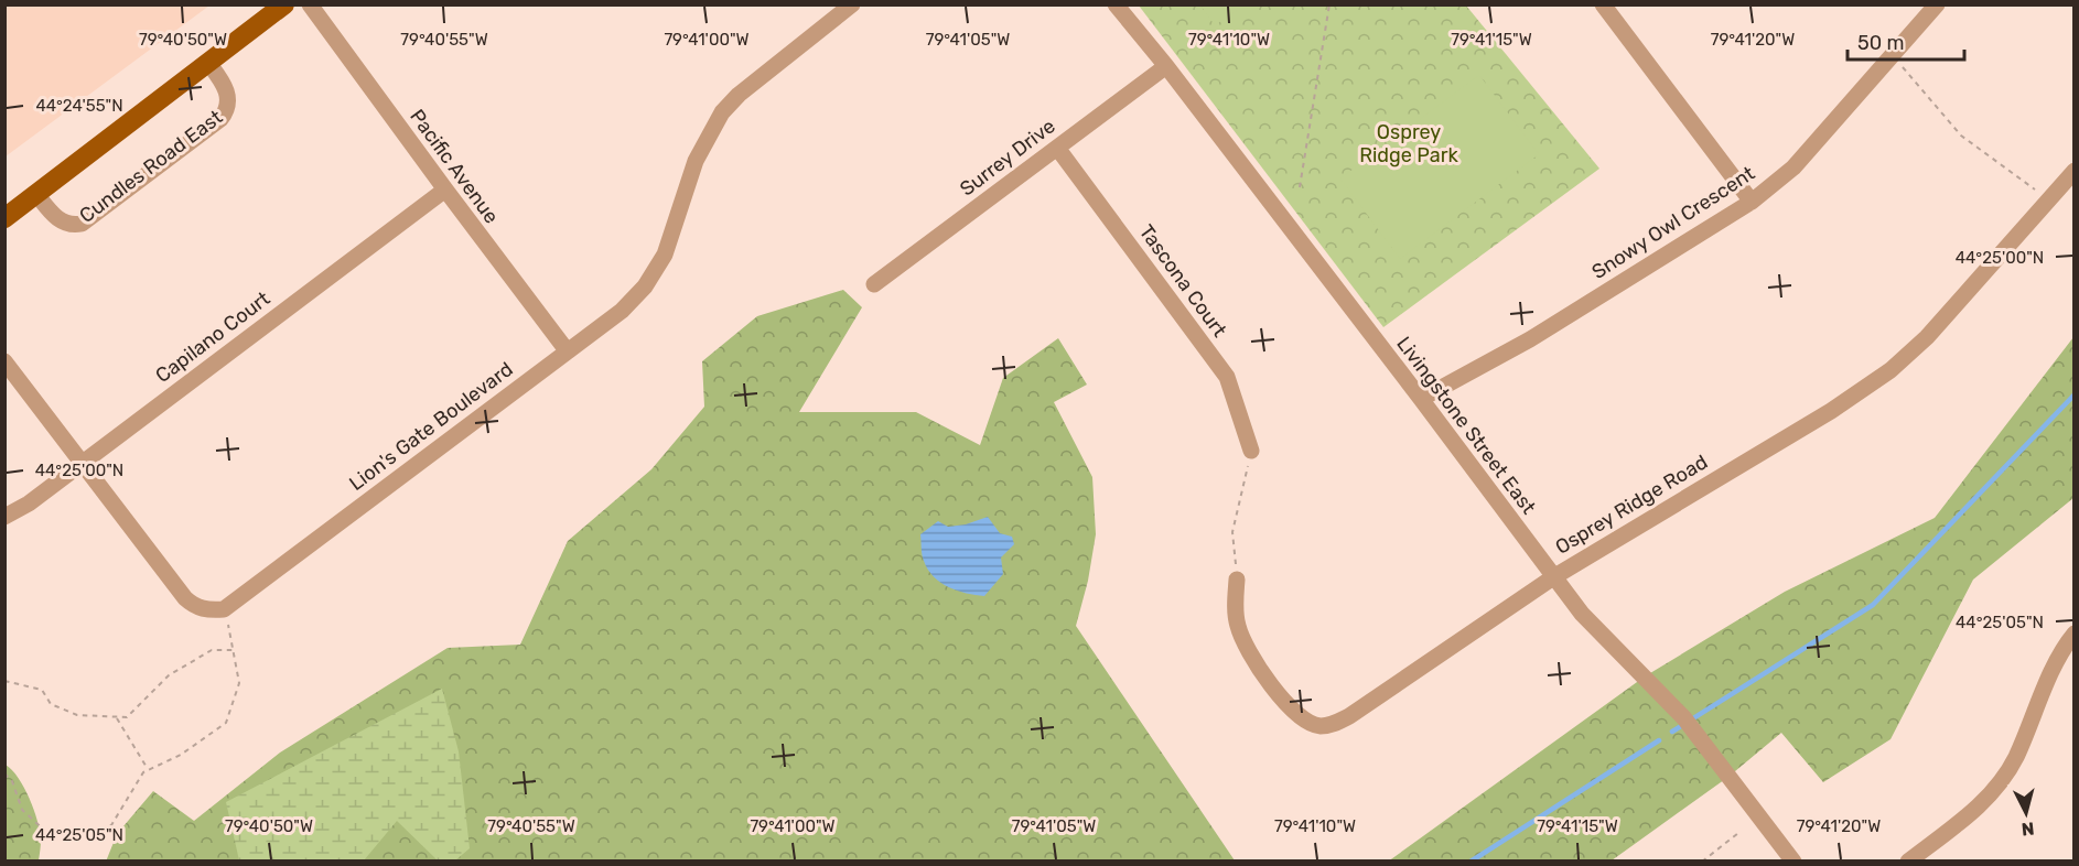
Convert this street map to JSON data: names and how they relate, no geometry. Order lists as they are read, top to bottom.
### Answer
{
  "streets": {
    "street": [
      "Surrey Drive",
      "Cundles Road East",
      "Pacific Avenue",
      "Snowy Owl Crescent",
      "Tascona Court",
      "Capilano Court",
      "Livingstone Street East",
      "Lion's Gate Boulevard",
      "Osprey Ridge Road"
    ]
  },
  "crossings": [
    ["Surrey Drive", "Tascona Court"],
    ["Surrey Drive", "Livingstone Street East"],
    ["Pacific Avenue", "Capilano Court"],
    ["Pacific Avenue", "Lion's Gate Boulevard"],
    ["Snowy Owl Crescent", "Livingstone Street East"],
    ["Livingstone Street East", "Osprey Ridge Road"]
  ],
  "parks": ["Osprey Ridge Park"],
  "scale_bar": "50 m",
  "north": "bottom",
  "coordinates": [
    "79°40'50\"W",
    "79°40'55\"W",
    "79°41'00\"W",
    "79°41'05\"W",
    "79°41'10\"W",
    "79°41'15\"W",
    "79°41'20\"W",
    "44°24'55\"N",
    "44°25'00\"N",
    "44°25'05\"N"
  ]
}
